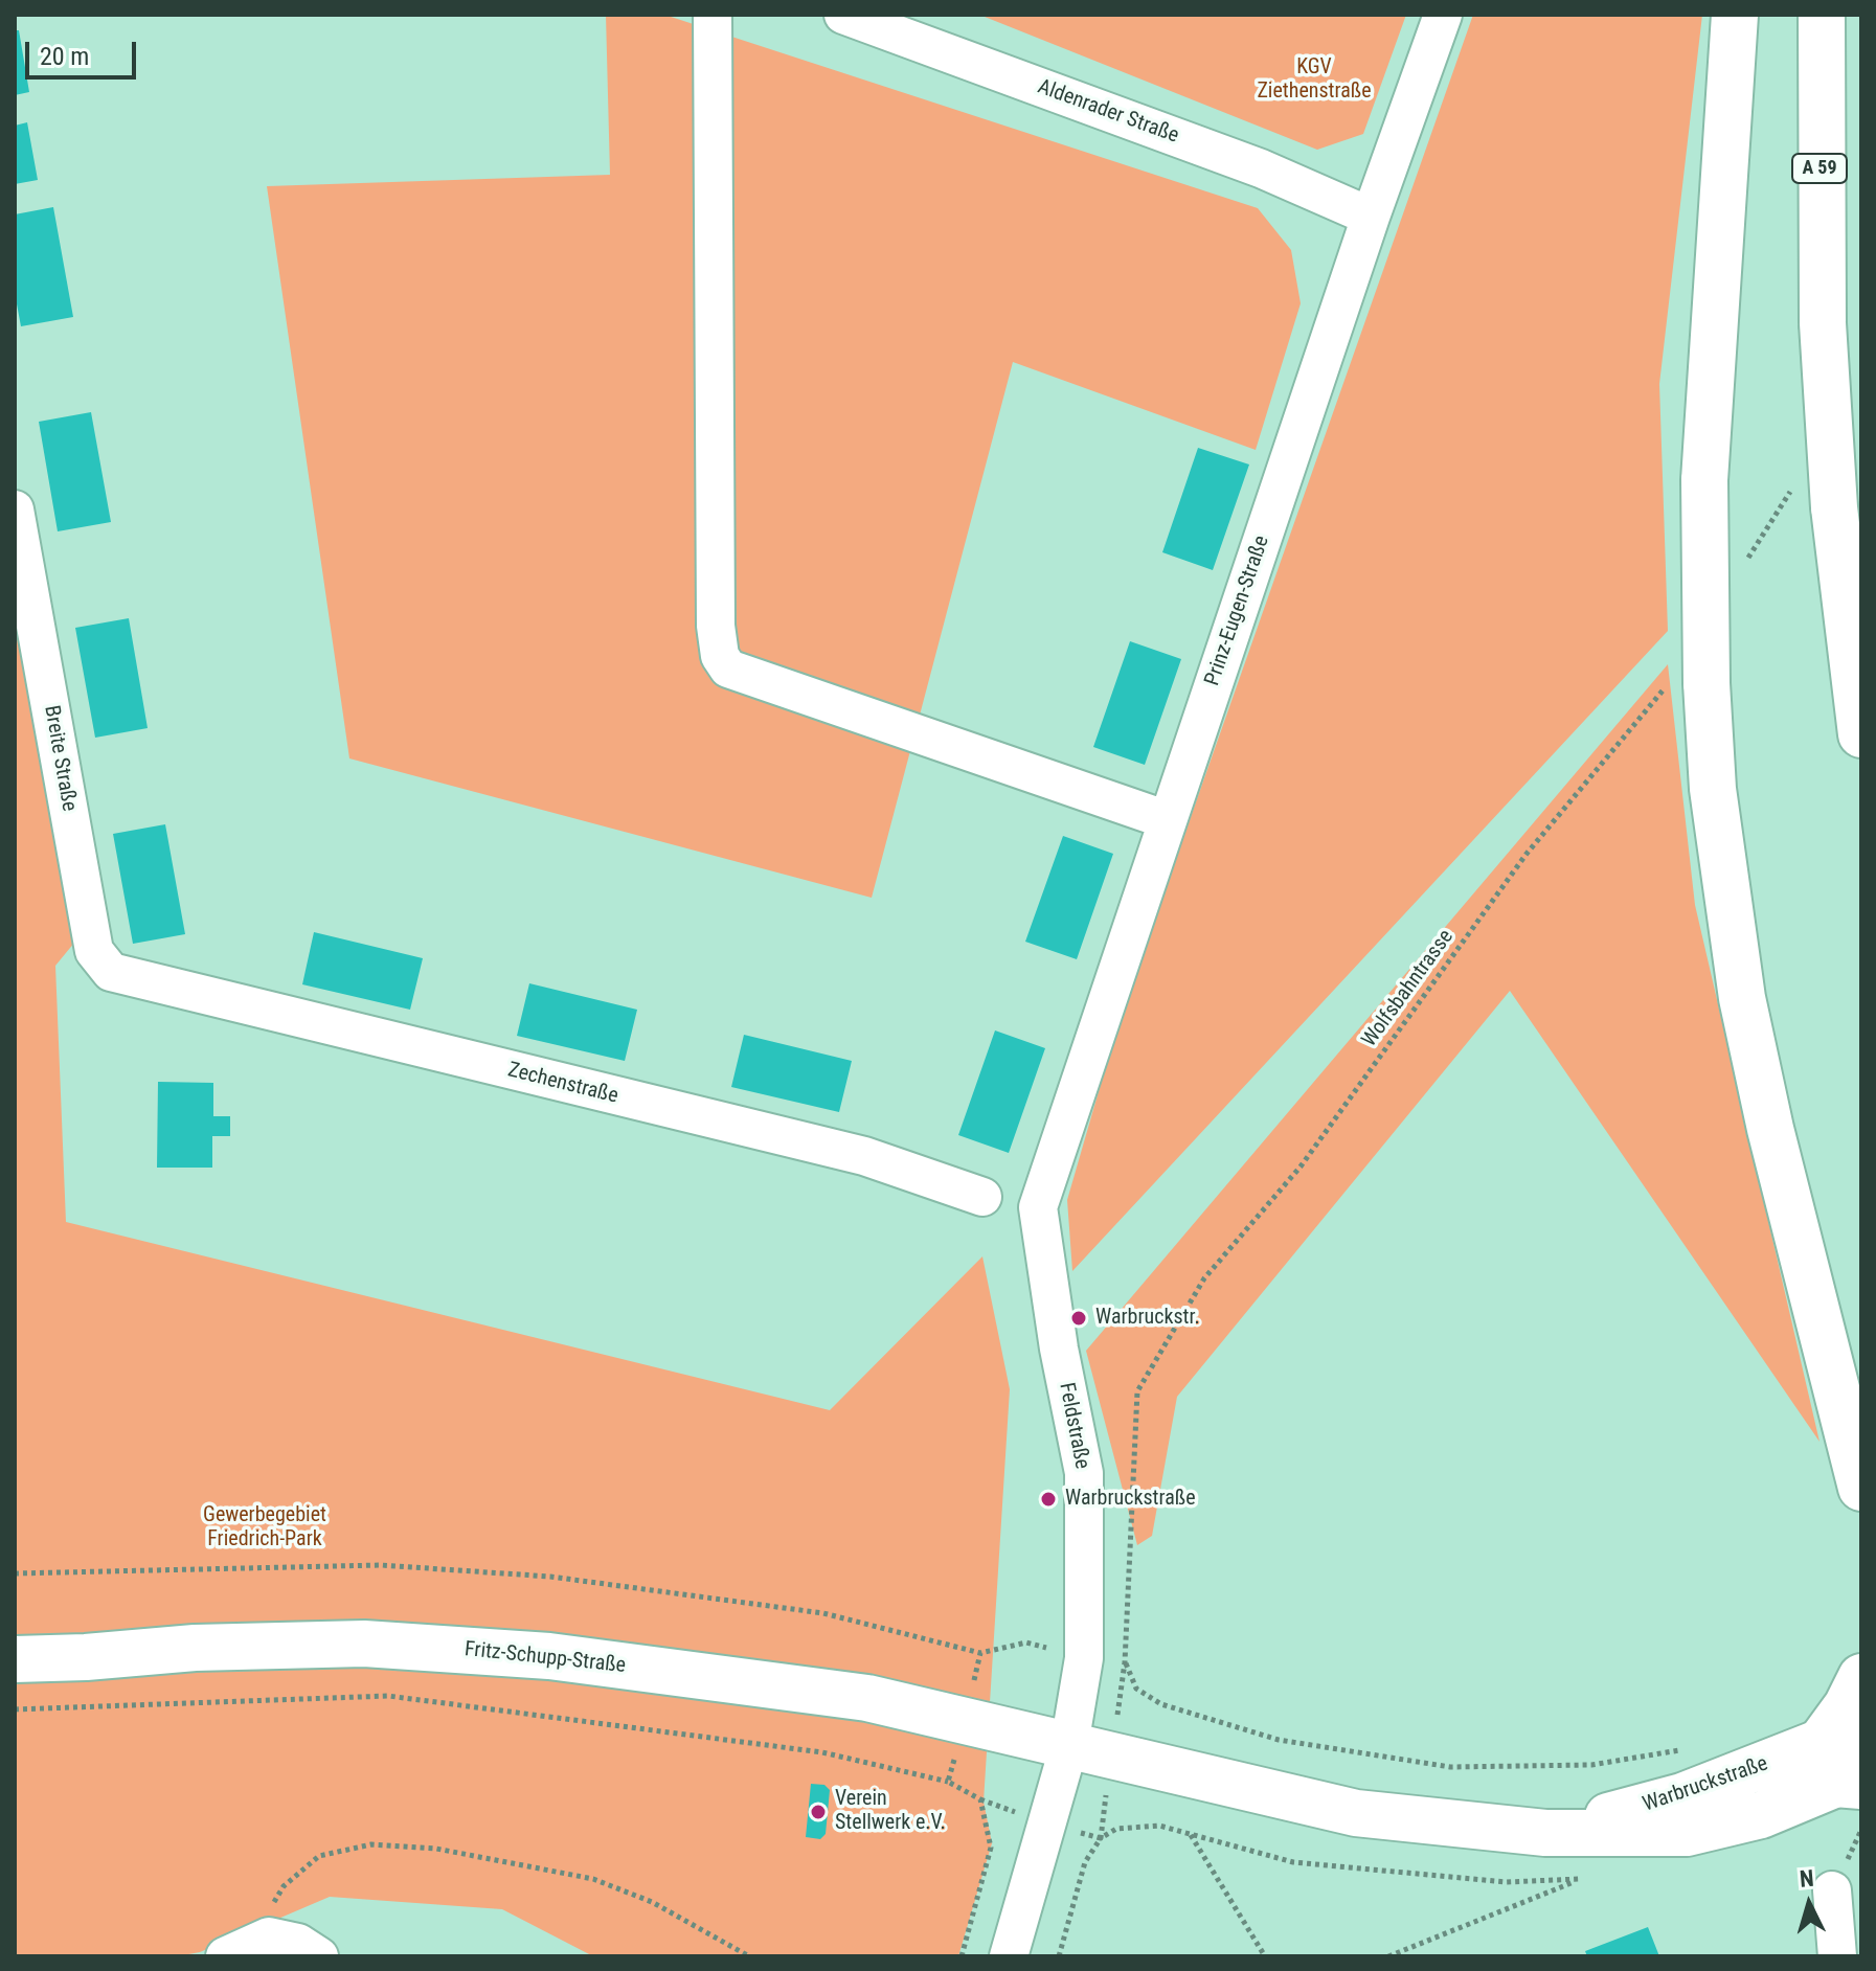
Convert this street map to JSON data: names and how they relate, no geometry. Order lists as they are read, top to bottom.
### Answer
{
  "streets": {
    "main road": ["A 59", "Fritz-Schupp-Straße", "Warbruckstraße"],
    "street": [
      "Aldenrader Straße",
      "Prinz-Eugen-Straße",
      "Breite Straße",
      "Zechenstraße",
      "Feldstraße"
    ],
    "path": ["Wolfsbahntrasse"]
  },
  "crossings": [
    ["Aldenrader Straße", "Prinz-Eugen-Straße"],
    ["Prinz-Eugen-Straße", "Feldstraße"],
    ["Breite Straße", "Zechenstraße"],
    ["Feldstraße", "Fritz-Schupp-Straße"],
    ["Feldstraße", "Warbruckstraße"],
    ["Fritz-Schupp-Straße", "Warbruckstraße"]
  ],
  "parks": ["KGV Ziethenstraße", "Gewerbegebiet Friedrich-Park"],
  "places": ["Warbruckstr.", "Warbruckstraße", "Verein Stellwerk e.V."],
  "scale_bar": "20 m",
  "north": "top"
}
